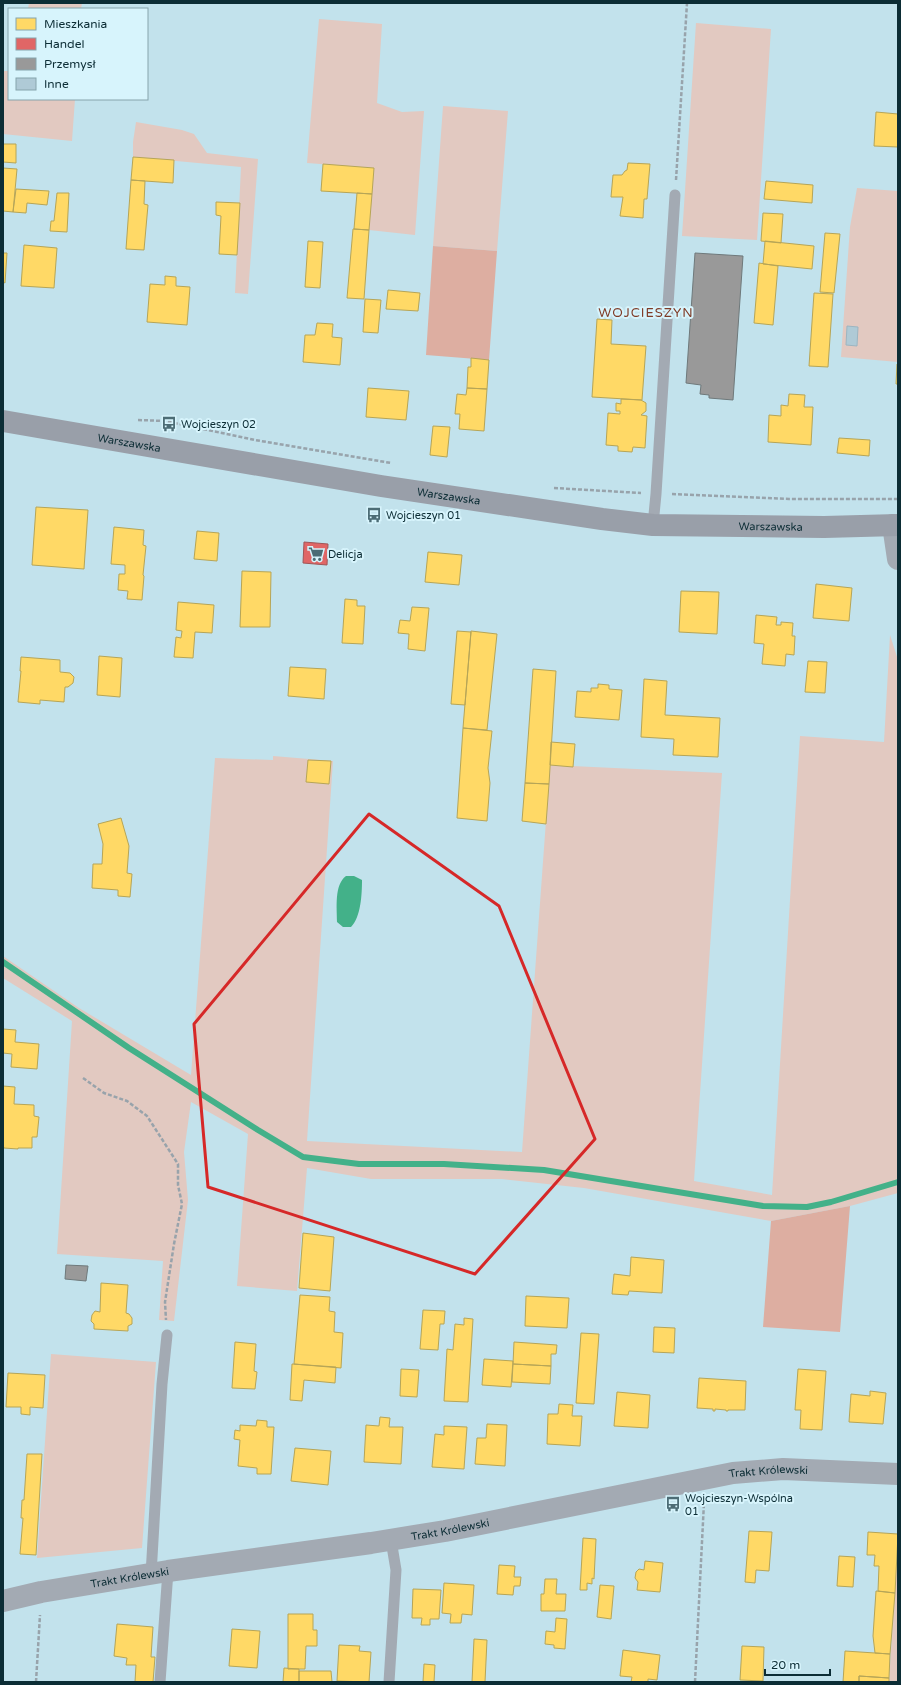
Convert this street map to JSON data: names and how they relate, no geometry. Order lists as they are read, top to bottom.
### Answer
{
  "streets": {
    "main road": ["Warszawska"],
    "street": ["Trakt Królewski"]
  },
  "districts": ["WOJCIESZYN"],
  "places": {
    "bus stop": ["Wojcieszyn 02", "Wojcieszyn 01", "Wojcieszyn-Wspólna 01"],
    "supermarket": ["Delicja"]
  },
  "legend": [
    "Mieszkania",
    "Handel",
    "Przemysł",
    "Inne"
  ],
  "scale_bar": "20 m"
}
